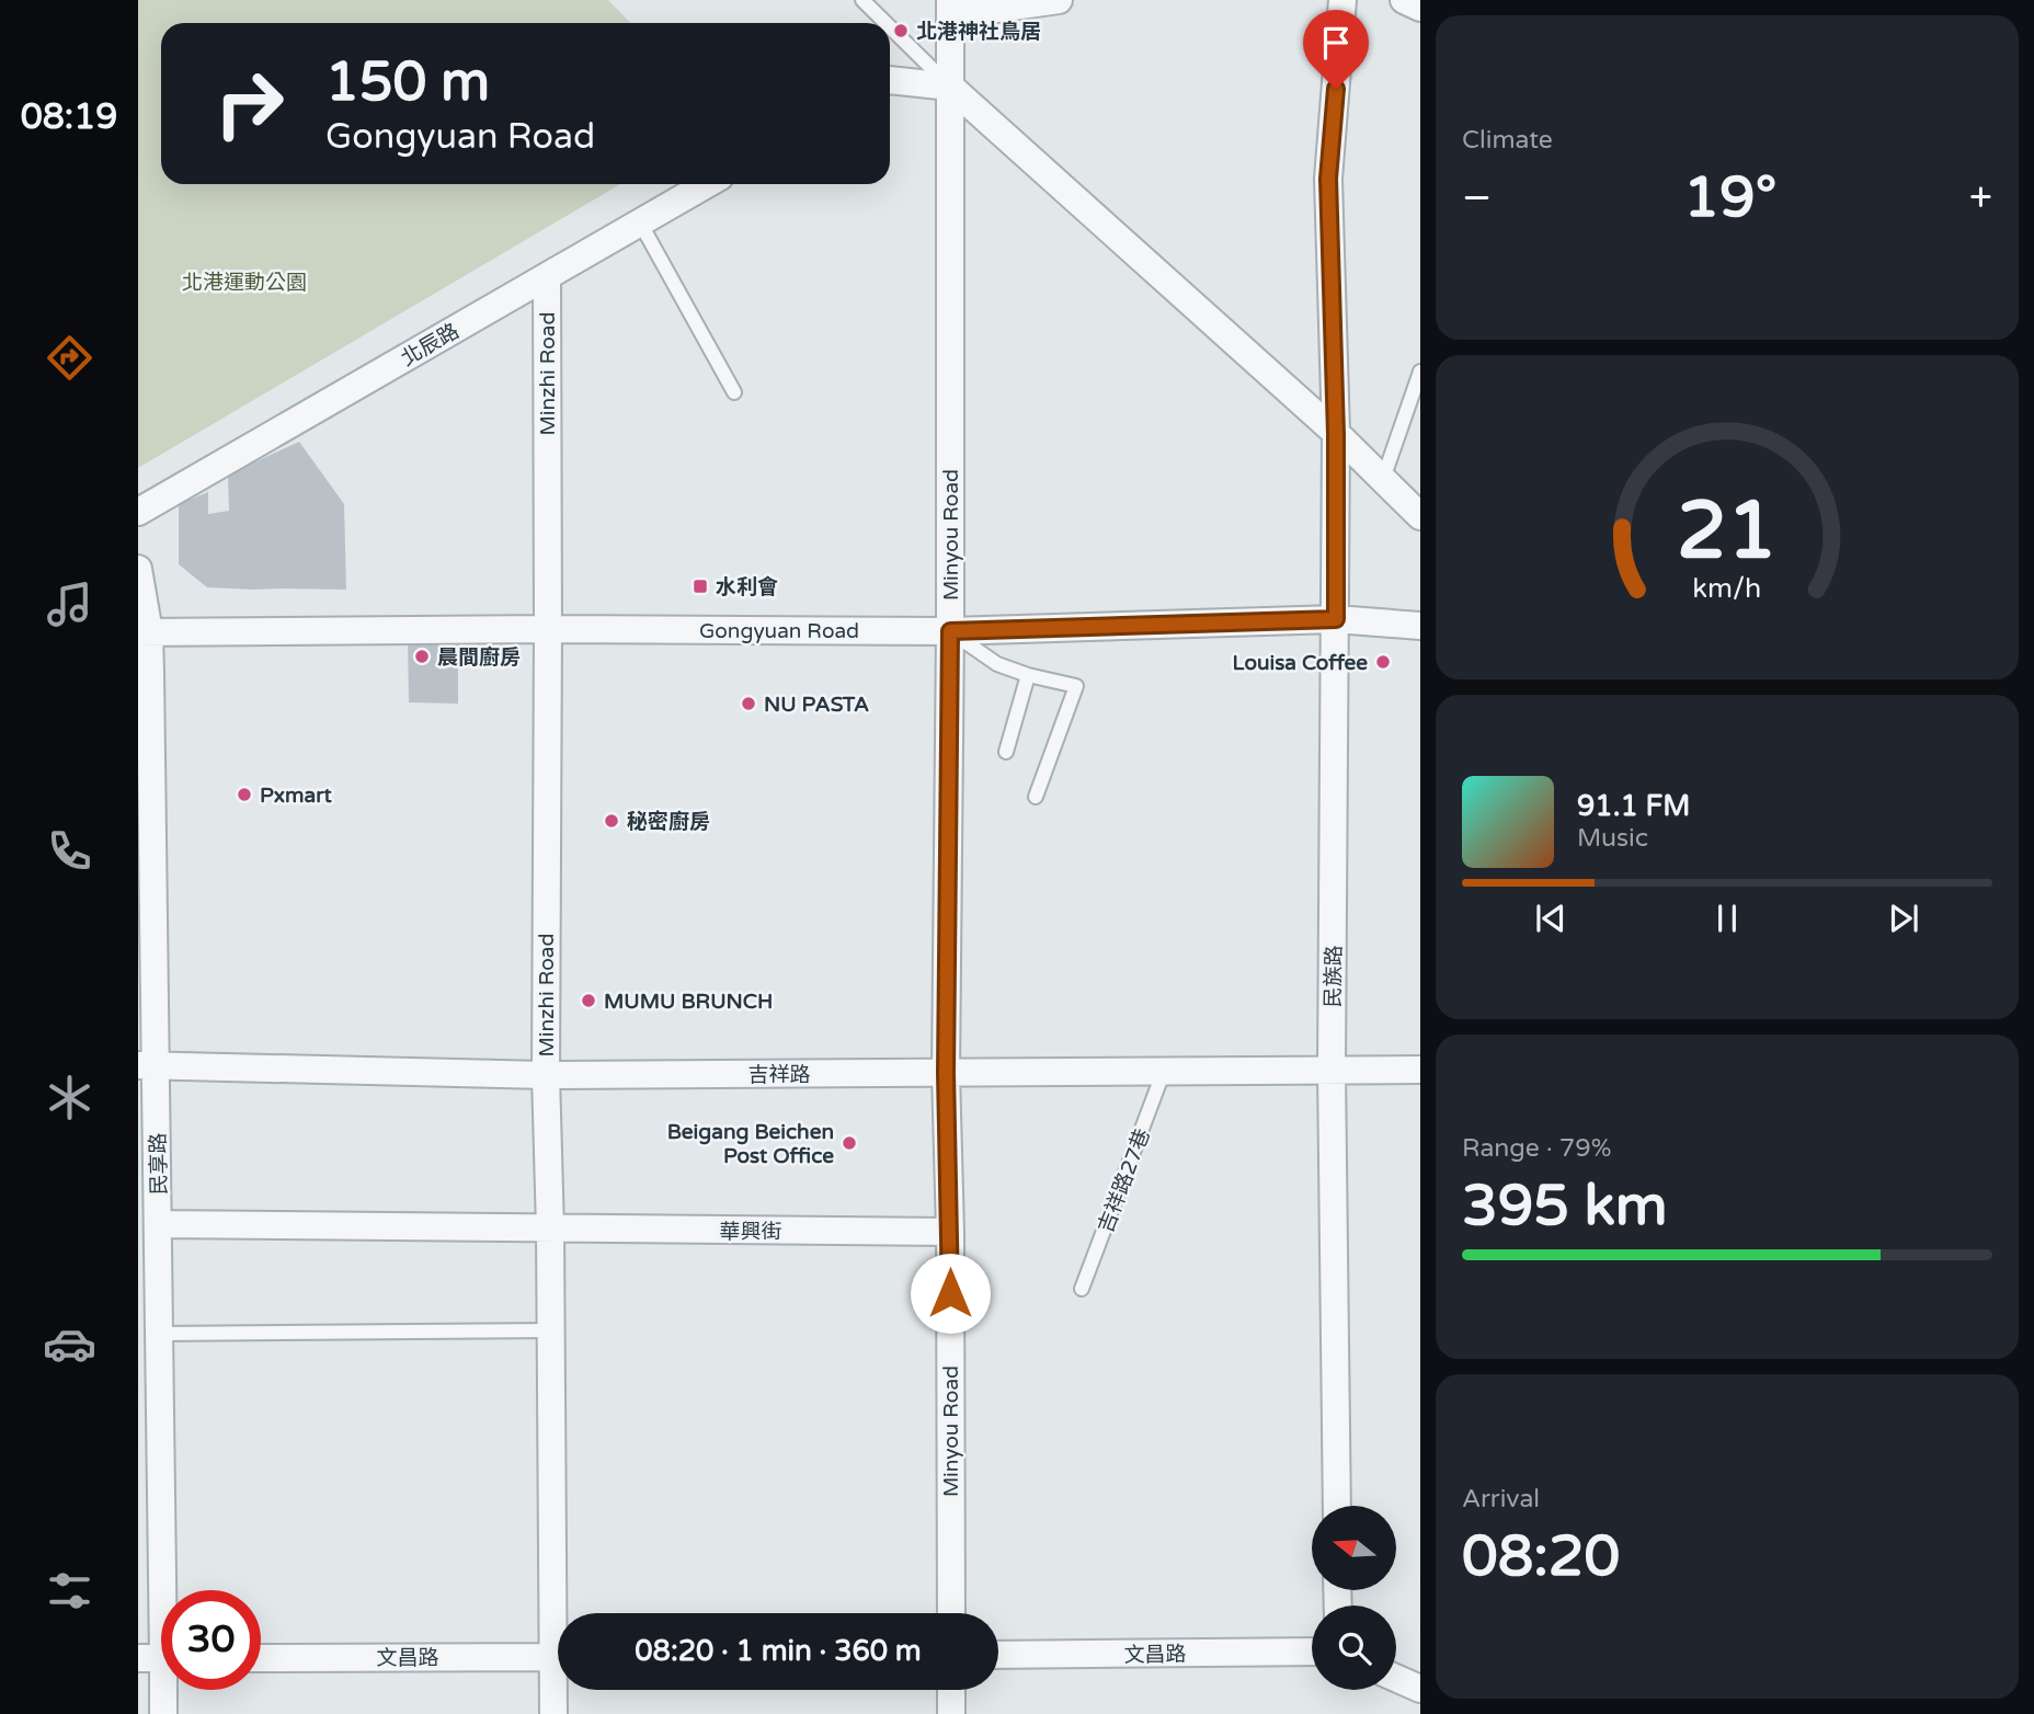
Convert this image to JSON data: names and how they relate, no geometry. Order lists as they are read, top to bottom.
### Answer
{
  "streets": {
    "street": [
      "北辰路",
      "Minzhi Road",
      "Minyou Road",
      "Gongyuan Road",
      "民族路",
      "吉祥路",
      "民享路",
      "華興街",
      "文昌路"
    ],
    "lane": ["吉祥路27巷"]
  },
  "crossings": [
    ["北辰路", "Minzhi Road"],
    ["Minzhi Road", "Gongyuan Road"],
    ["Minzhi Road", "吉祥路"],
    ["Minzhi Road", "華興街"],
    ["Minyou Road", "Gongyuan Road"],
    ["Minyou Road", "吉祥路"],
    ["Minyou Road", "華興街"],
    ["Gongyuan Road", "民族路"],
    ["Gongyuan Road", "民享路"],
    ["民族路", "吉祥路"],
    ["吉祥路", "民享路"],
    ["吉祥路", "吉祥路27巷"],
    ["民享路", "華興街"]
  ],
  "parks": ["北港運動公園"],
  "places": {
    "other": [
      "北港神社鳥居",
      "晨間廚房",
      "Louisa Coffee",
      "NU PASTA",
      "Pxmart",
      "秘密廚房",
      "MUMU BRUNCH",
      "Beigang Beichen Post Office"
    ],
    "transit": ["水利會"]
  },
  "north": "left",
  "page": {
    "tabs": "08:19",
    "tile": [
      "Climate",
      ["Range · 79%", "395 km"],
      ["Arrival", "08:20"]
    ],
    "turn": ["150 m", "Gongyuan Road"],
    "heat": ["−", "19°", "+"],
    "song": ["91.1 FM", "Music"],
    "limit": "30",
    "trip": "08:20 · 1 min · 360 m",
    "gauge": ["21", "km/h"]
  }
}
